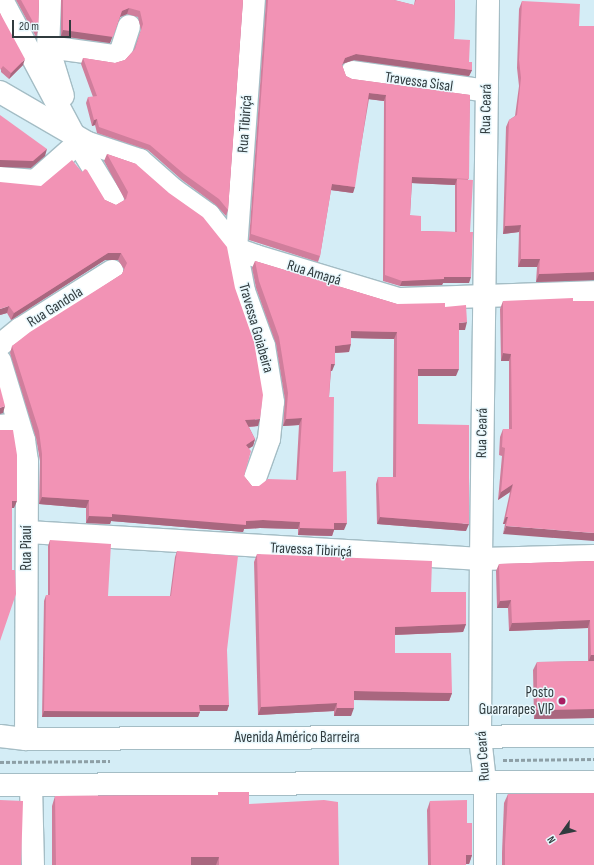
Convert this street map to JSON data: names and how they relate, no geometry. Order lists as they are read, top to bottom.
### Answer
{
  "streets": {
    "street": [
      "Travessa Sisal",
      "Rua Ceará",
      "Rua Tibiriçá",
      "Rua Amapá",
      "Rua Gandola",
      "Travessa Goiabeira",
      "Rua Piauí",
      "Travessa Tibiriçá",
      "Avenida Américo Barreira"
    ]
  },
  "crossings": [
    ["Travessa Sisal", "Rua Ceará"],
    ["Rua Ceará", "Rua Amapá"],
    ["Rua Ceará", "Travessa Tibiriçá"],
    ["Rua Ceará", "Avenida Américo Barreira"],
    ["Rua Tibiriçá", "Rua Amapá"],
    ["Rua Tibiriçá", "Travessa Goiabeira"],
    ["Rua Amapá", "Travessa Goiabeira"],
    ["Rua Piauí", "Travessa Tibiriçá"],
    ["Rua Piauí", "Avenida Américo Barreira"]
  ],
  "places": ["Posto Guararapes VIP"],
  "scale_bar": "20 m",
  "north": "bottom left"
}
